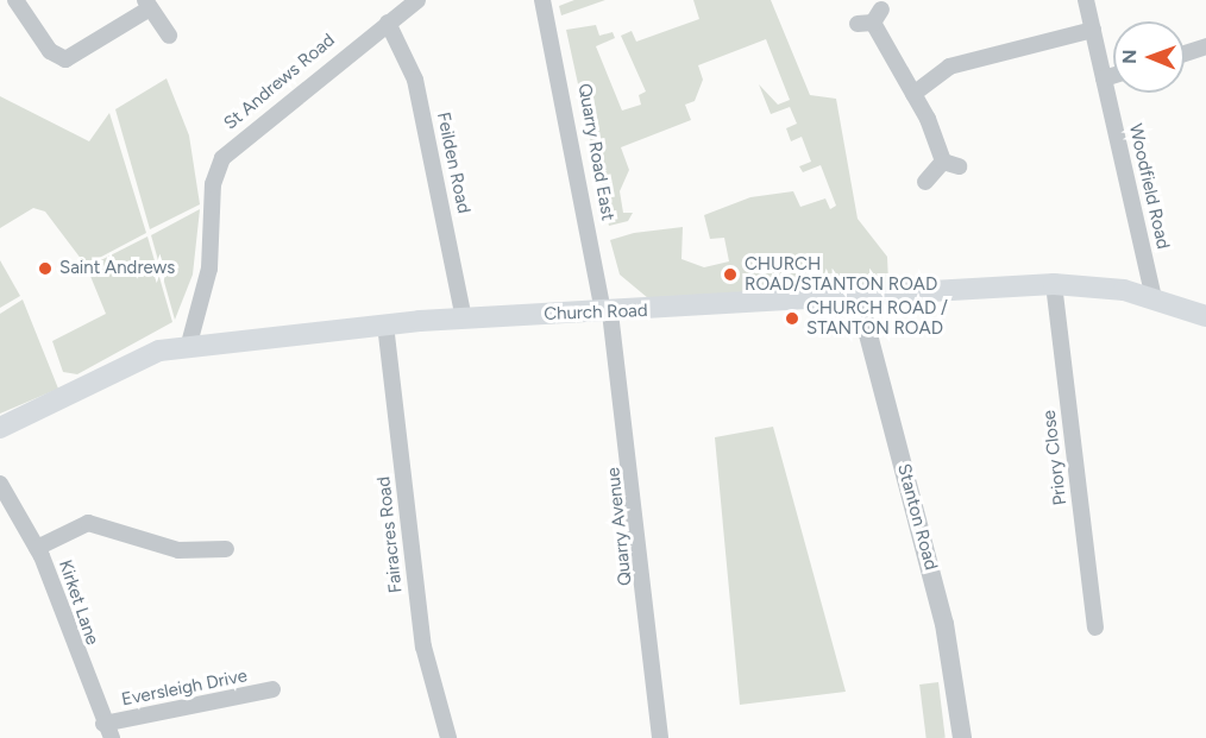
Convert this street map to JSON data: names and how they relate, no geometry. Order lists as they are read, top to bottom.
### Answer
{
  "streets": {
    "main road": ["Church Road"],
    "street": [
      "St Andrews Road",
      "Quarry Road East",
      "Feilden Road",
      "Woodfield Road",
      "Priory Close",
      "Stanton Road",
      "Quarry Avenue",
      "Fairacres Road",
      "Kirket Lane",
      "Eversleigh Drive"
    ]
  },
  "crossings": [
    ["St Andrews Road", "Feilden Road"],
    ["St Andrews Road", "Church Road"],
    ["Quarry Road East", "Church Road"],
    ["Quarry Road East", "Quarry Avenue"],
    ["Feilden Road", "Church Road"],
    ["Woodfield Road", "Church Road"],
    ["Church Road", "Priory Close"],
    ["Church Road", "Stanton Road"],
    ["Church Road", "Quarry Avenue"],
    ["Church Road", "Fairacres Road"],
    ["Kirket Lane", "Eversleigh Drive"]
  ],
  "places": ["Saint Andrews", "CHURCH ROAD/STANTON ROAD", "CHURCH ROAD / STANTON ROAD"],
  "north": "left"
}
